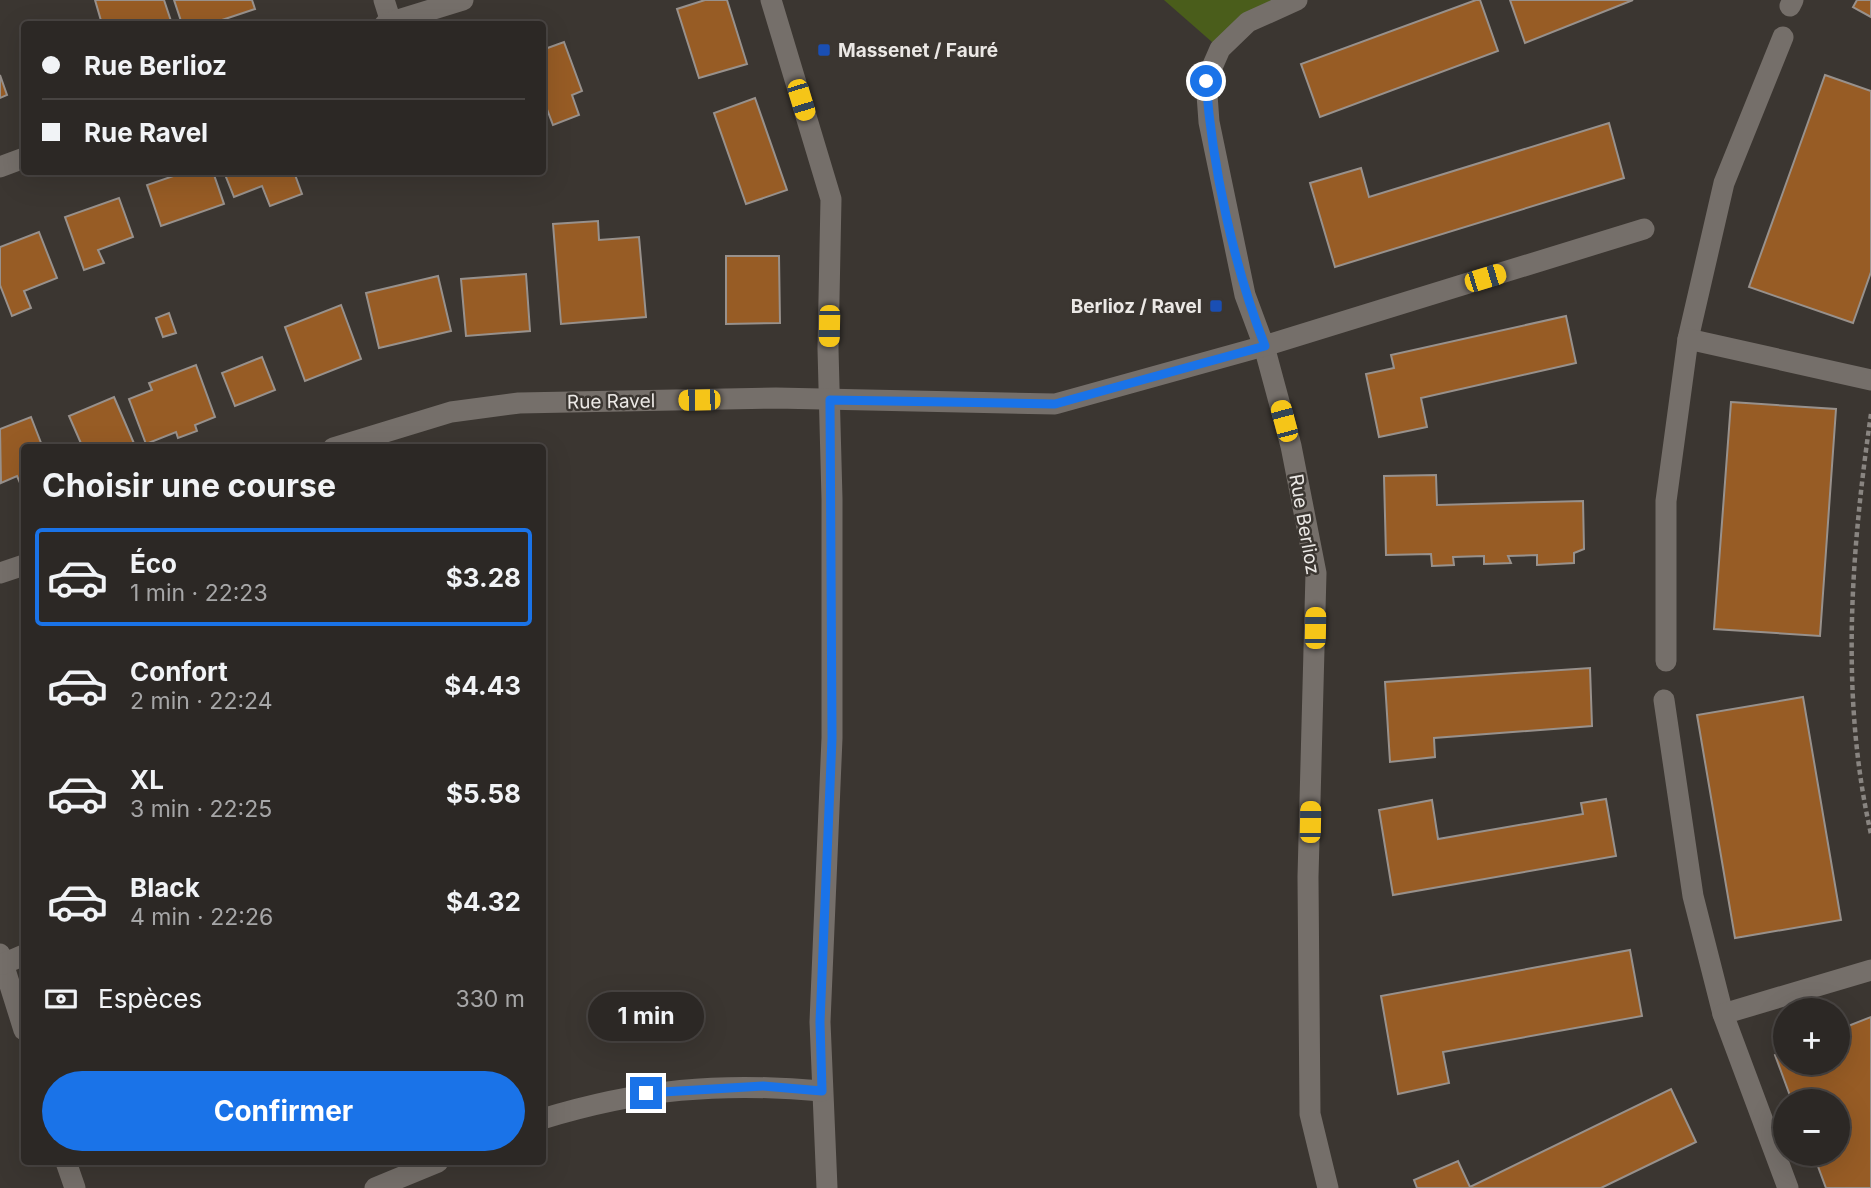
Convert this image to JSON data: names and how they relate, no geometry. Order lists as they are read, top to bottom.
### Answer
{
  "streets": {
    "street": ["Rue Ravel", "Rue Berlioz"]
  },
  "crossings": [
    ["Rue Ravel", "Rue Berlioz"]
  ],
  "places": {
    "transit": ["Massenet / Fauré", "Berlioz / Ravel"]
  },
  "page": {
    "banner": ["Rue Berlioz", "Rue Ravel"],
    "heading": "Choisir une course",
    "list": [
      {
        "name": "Éco",
        "note": "1 min · 22:23",
        "value": "$3.28"
      },
      {
        "name": "Confort",
        "note": "2 min · 22:24",
        "value": "$4.43"
      },
      {
        "name": "XL",
        "note": "3 min · 22:25",
        "value": "$5.58"
      },
      {
        "name": "Black",
        "note": "4 min · 22:26",
        "value": "$4.32"
      }
    ],
    "pay": ["Espèces", "330 m"],
    "bubble": "1 min",
    "map_buttons": ["+", "−"],
    "buttons": "Confirmer"
  }
}
